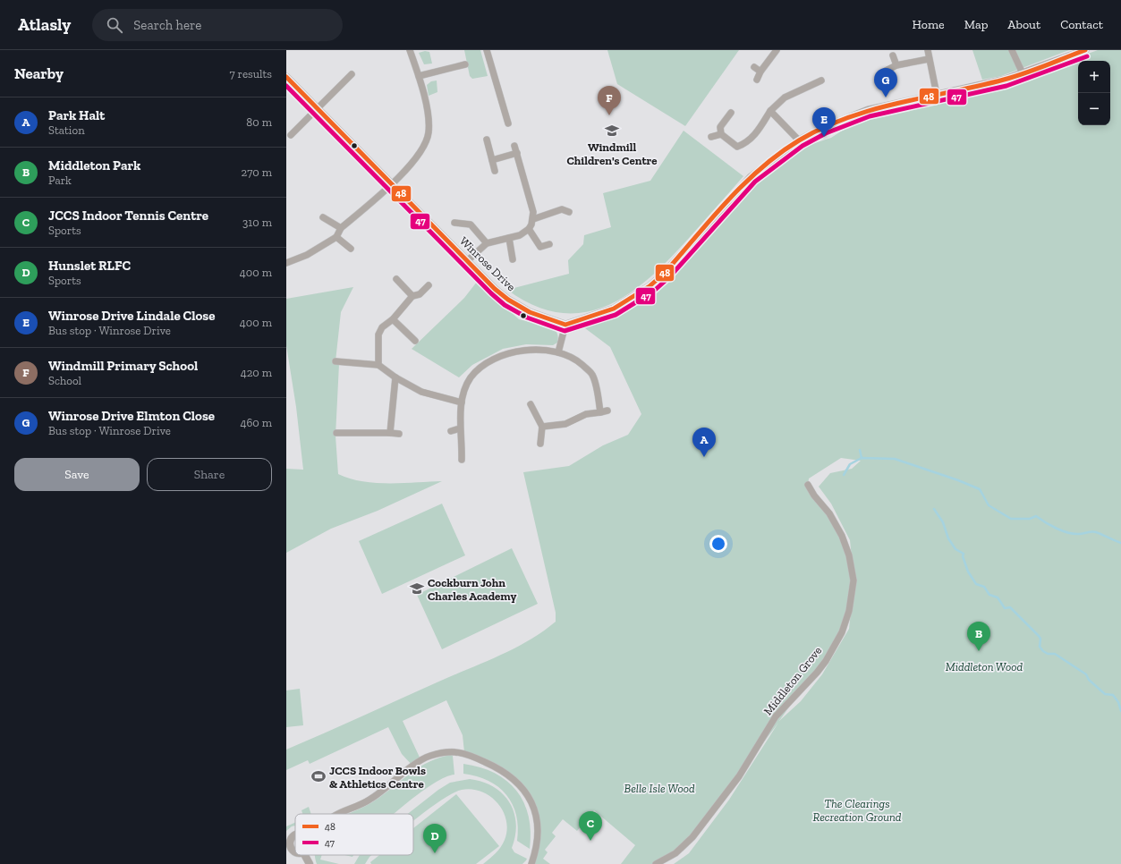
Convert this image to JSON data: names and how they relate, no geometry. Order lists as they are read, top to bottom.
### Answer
{
  "streets": {
    "street": ["Winrose Drive", "Middleton Grove"]
  },
  "parks": ["Middleton Wood", "Belle Isle Wood", "The Clearings Recreation Ground"],
  "places": {
    "school or university": ["Windmill Children's Centre", "Cockburn John Charles Academy"],
    "sports": ["JCCS Indoor Bowls & Athletics Centre"]
  },
  "lines": ["transit line 48", "transit line 47"],
  "legend": ["48", "47"],
  "page": {
    "header": "Atlasly",
    "search": "Search here",
    "nav": [
      "Home",
      "Map",
      "About",
      "Contact"
    ],
    "heading": ["Nearby", "7 results"],
    "map_buttons": ["+", "−"],
    "pins": [
      "G",
      "F",
      "E",
      "A",
      "B",
      "C",
      "D"
    ],
    "list": [
      {
        "mark": "A",
        "name": "Park Halt",
        "note": "Station",
        "value": "80 m"
      },
      {
        "mark": "B",
        "name": "Middleton Park",
        "note": "Park",
        "value": "270 m"
      },
      {
        "mark": "C",
        "name": "JCCS Indoor Tennis Centre",
        "note": "Sports",
        "value": "310 m"
      },
      {
        "mark": "D",
        "name": "Hunslet RLFC",
        "note": "Sports",
        "value": "400 m"
      },
      {
        "mark": "E",
        "name": "Winrose Drive Lindale Close",
        "note": "Bus stop · Winrose Drive",
        "value": "400 m"
      },
      {
        "mark": "F",
        "name": "Windmill Primary School",
        "note": "School",
        "value": "420 m"
      },
      {
        "mark": "G",
        "name": "Winrose Drive Elmton Close",
        "note": "Bus stop · Winrose Drive",
        "value": "460 m"
      }
    ],
    "buttons": ["Save", "Share"]
  }
}
